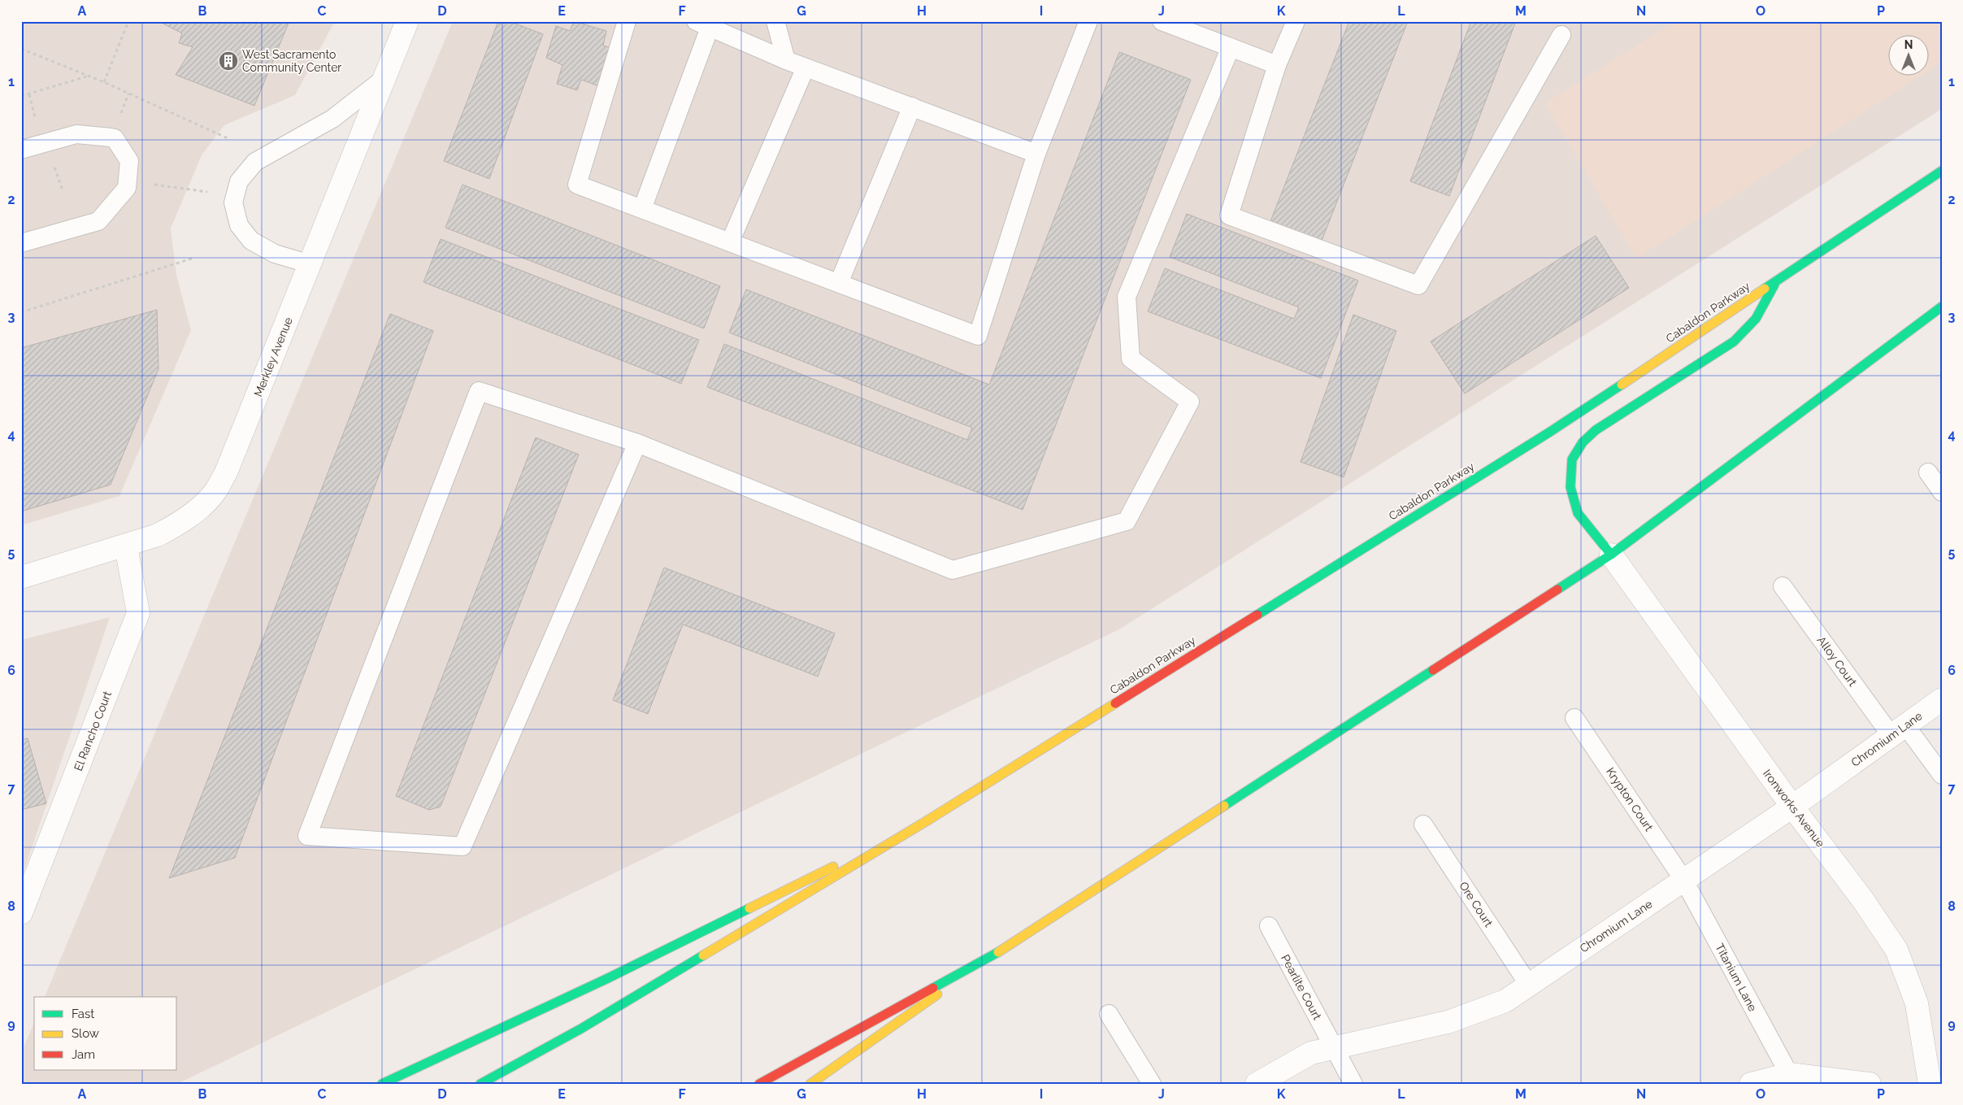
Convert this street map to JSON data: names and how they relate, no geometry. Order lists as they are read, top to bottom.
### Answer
{
  "streets": {
    "main road": ["Cabaldon Parkway"],
    "street": [
      "Merkley Avenue",
      "El Rancho Court",
      "Chromium Lane",
      "Ironworks Avenue"
    ],
    "lane": [
      "Alloy Court",
      "Krypton Court",
      "Ore Court",
      "Titanium Lane",
      "Pearlite Court"
    ]
  },
  "crossings": [
    ["Merkley Avenue", "El Rancho Court"],
    ["Alloy Court", "Chromium Lane"],
    ["Chromium Lane", "Krypton Court"],
    ["Chromium Lane", "Ironworks Avenue"],
    ["Chromium Lane", "Ore Court"],
    ["Chromium Lane", "Titanium Lane"],
    ["Chromium Lane", "Pearlite Court"],
    ["Krypton Court", "Titanium Lane"]
  ],
  "places": {
    "building": ["West Sacramento Community Center"]
  },
  "legend": ["Fast", "Slow", "Jam"],
  "north": "top",
  "grid": {
    "columns": [
      "A",
      "B",
      "C",
      "D",
      "E",
      "F",
      "G",
      "H",
      "I",
      "J",
      "K",
      "L",
      "M",
      "N",
      "O",
      "P"
    ],
    "rows": [
      "1",
      "2",
      "3",
      "4",
      "5",
      "6",
      "7",
      "8",
      "9"
    ]
  }
}
